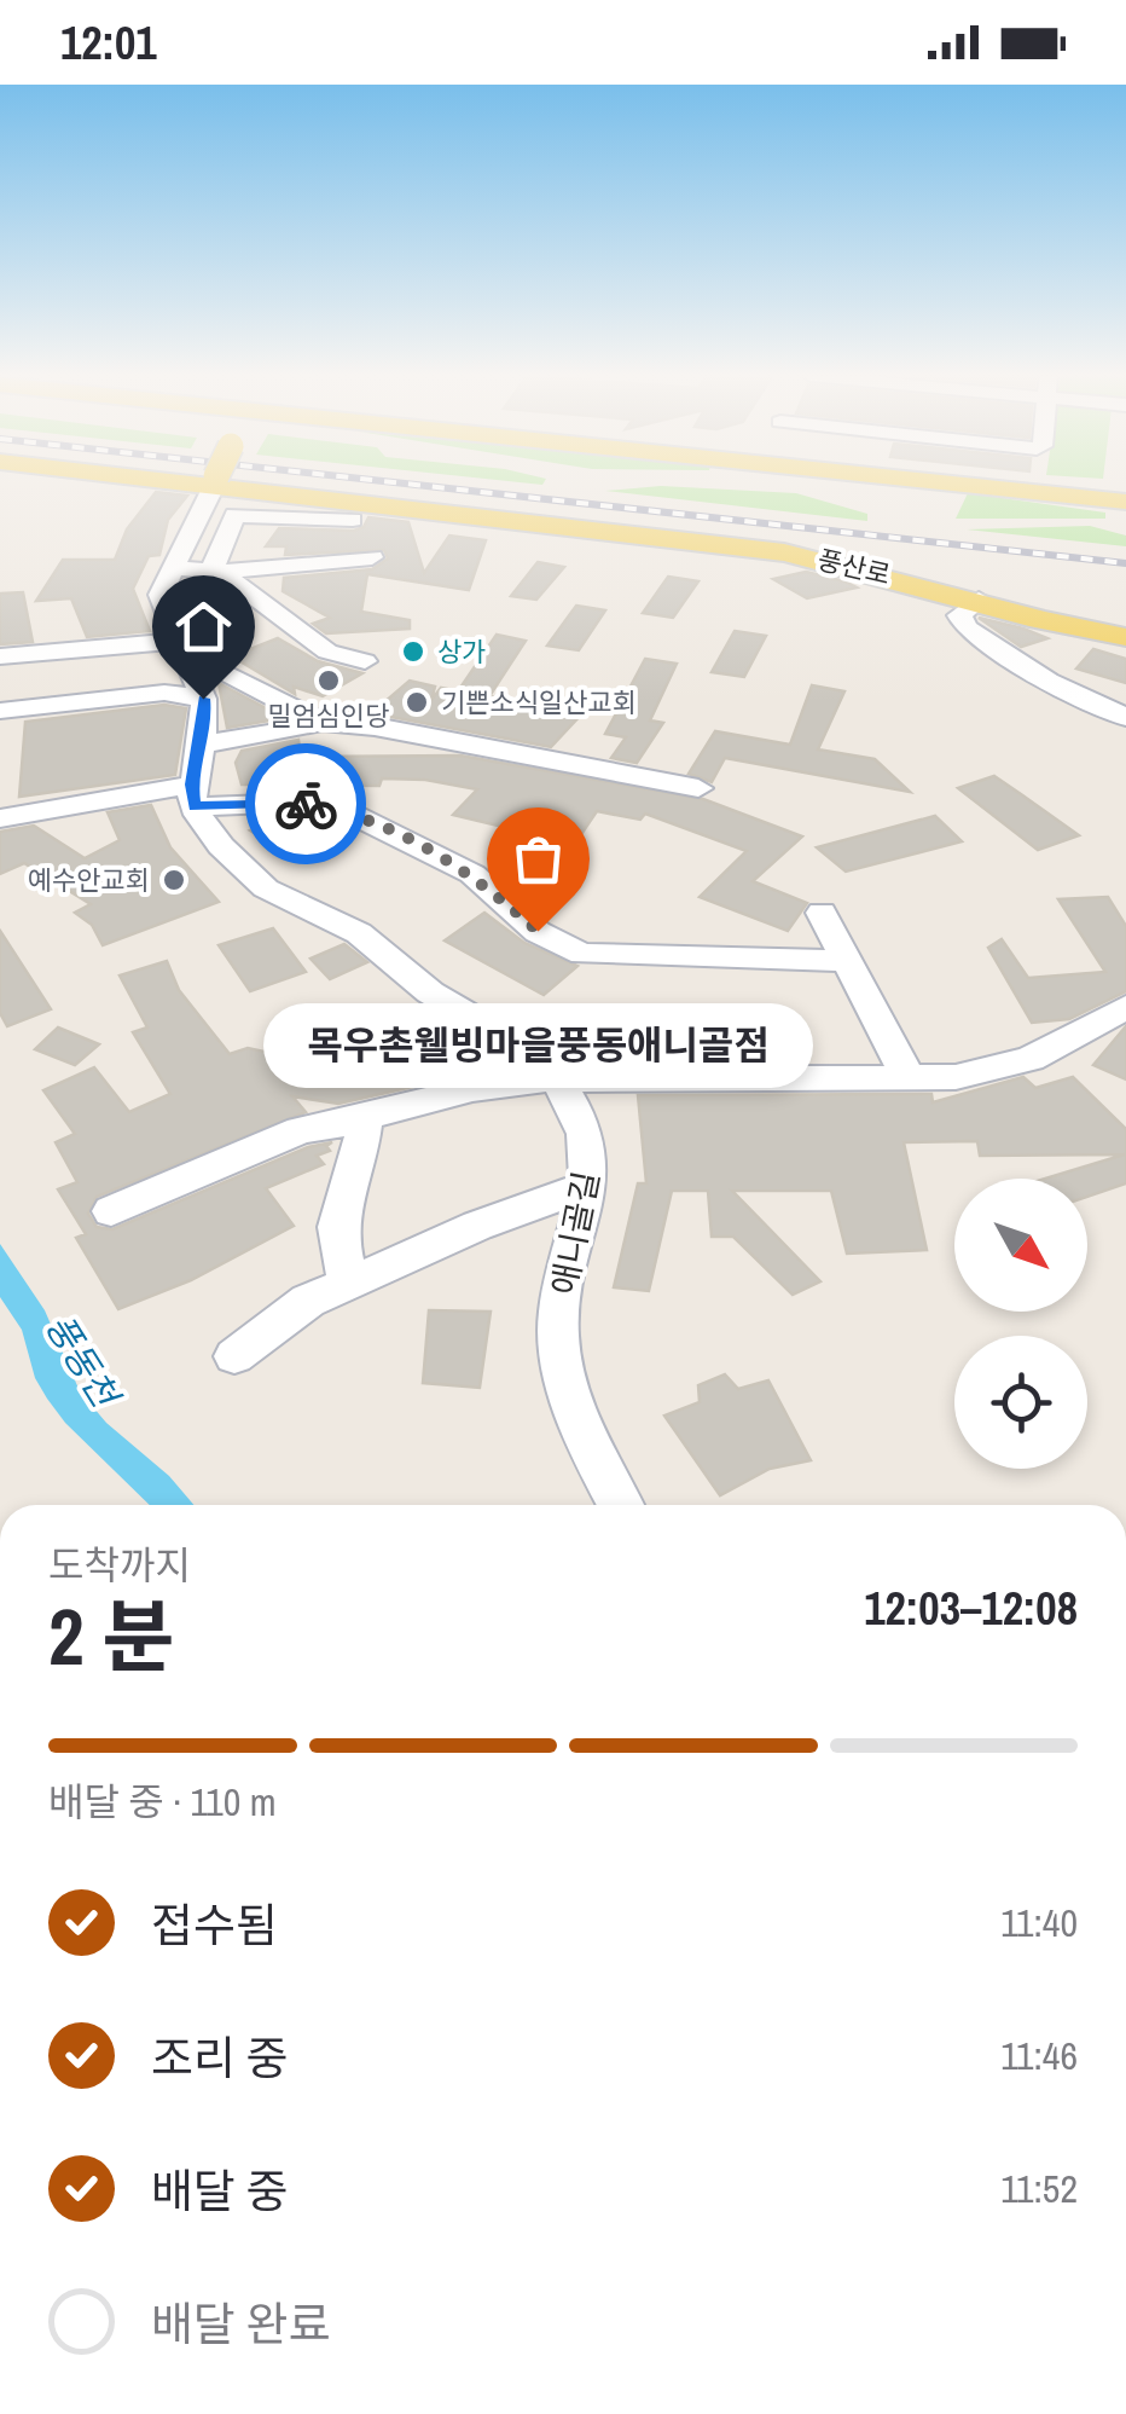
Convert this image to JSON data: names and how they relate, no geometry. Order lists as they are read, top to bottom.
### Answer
{
  "streets": {
    "main road": ["풍산로"],
    "street": ["애니골길"]
  },
  "water": ["풍동천"],
  "places": [
    "상가",
    "밀엄심인당",
    "기쁜소식일산교회",
    "예수안교회",
    "목우촌웰빙마을풍동애니골점"
  ],
  "north": "bottom right",
  "page": {
    "status": "12:01",
    "bubble": "목우촌웰빙마을풍동애니골점",
    "heading": ["2 분", "도착까지", "12:03–12:08"],
    "bar": "배달 중 · 110 m",
    "list": [
      ["접수됨", "11:40"],
      ["조리 중", "11:46"],
      ["배달 중", "11:52"],
      "배달 완료"
    ]
  }
}
